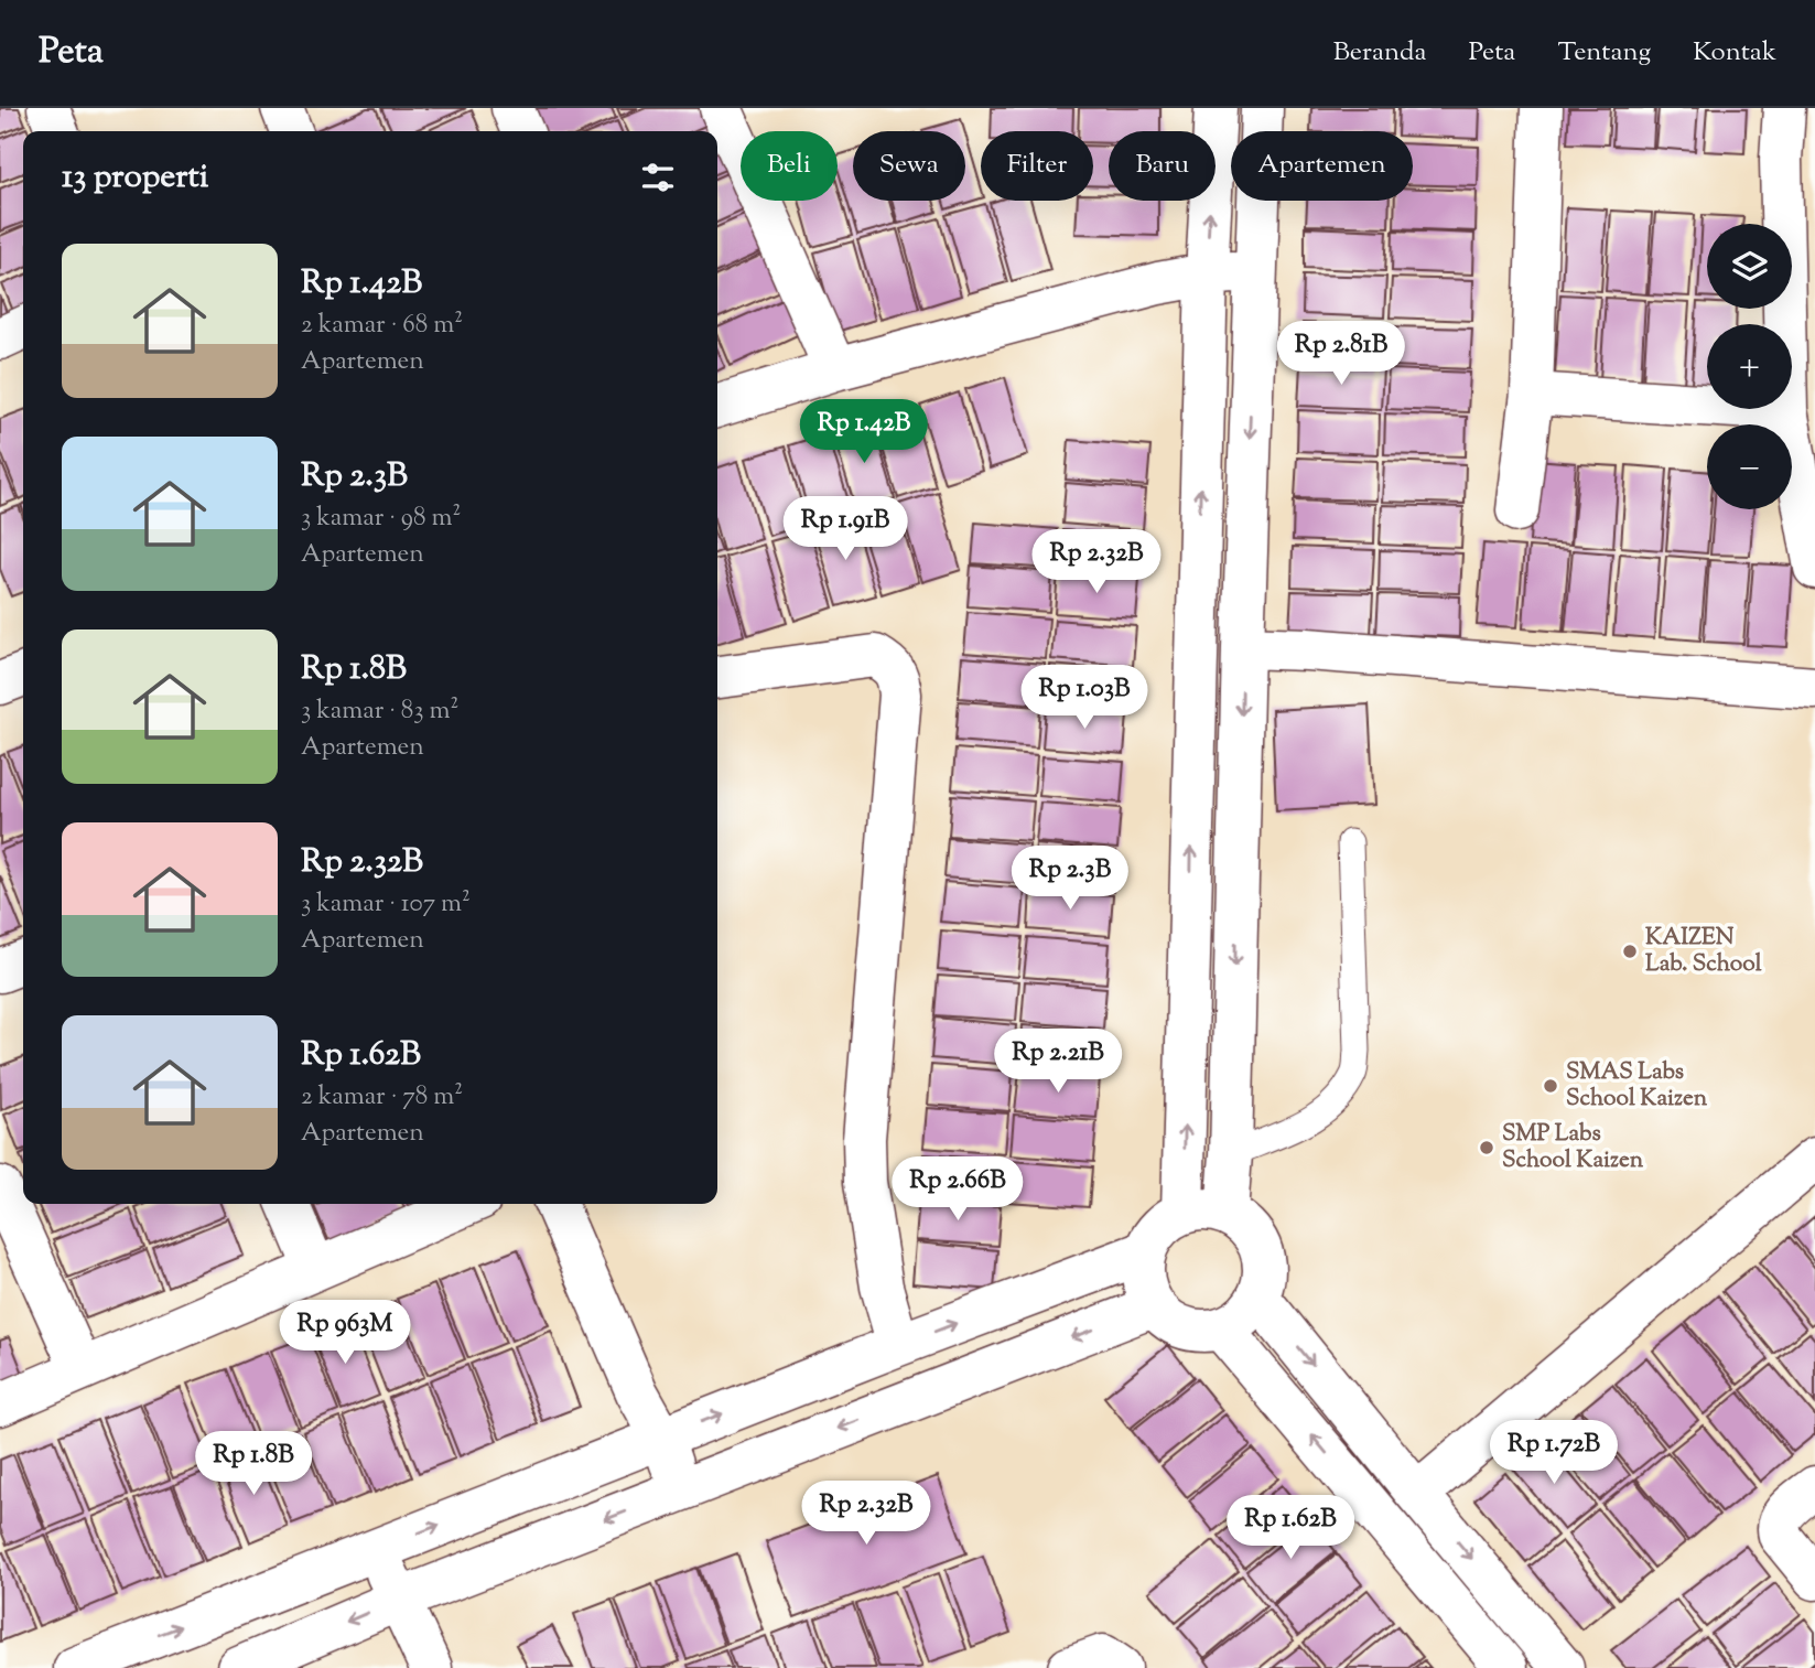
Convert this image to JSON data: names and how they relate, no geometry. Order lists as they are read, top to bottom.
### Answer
{
  "places": ["KAIZEN Lab. School", "SMAS Labs School Kaizen", "SMP Labs School Kaizen"],
  "page": {
    "header": "Peta",
    "nav": [
      "Beranda",
      "Peta",
      "Tentang",
      "Kontak"
    ],
    "chip": [
      "Beli",
      "Sewa",
      "Filter",
      "Baru",
      "Apartemen"
    ],
    "heading": "13 properti",
    "map_buttons": ["+", "−"],
    "list": [
      {
        "name": "Rp 1.42B",
        "note": "2 kamar · 68 m² · Apartemen"
      },
      {
        "name": "Rp 2.3B",
        "note": "3 kamar · 98 m² · Apartemen"
      },
      {
        "name": "Rp 1.8B",
        "note": "3 kamar · 83 m² · Apartemen"
      },
      {
        "name": "Rp 2.32B",
        "note": "3 kamar · 107 m² · Apartemen"
      },
      {
        "name": "Rp 1.62B",
        "note": "2 kamar · 78 m² · Apartemen"
      }
    ],
    "price": [
      "Rp 2.81B",
      "Rp 1.42B",
      "Rp 1.91B",
      "Rp 2.32B",
      "Rp 1.03B",
      "Rp 2.3B",
      "Rp 2.21B",
      "Rp 2.66B",
      "Rp 963M",
      "Rp 1.72B",
      "Rp 1.8B",
      "Rp 2.32B",
      "Rp 1.62B"
    ]
  }
}
